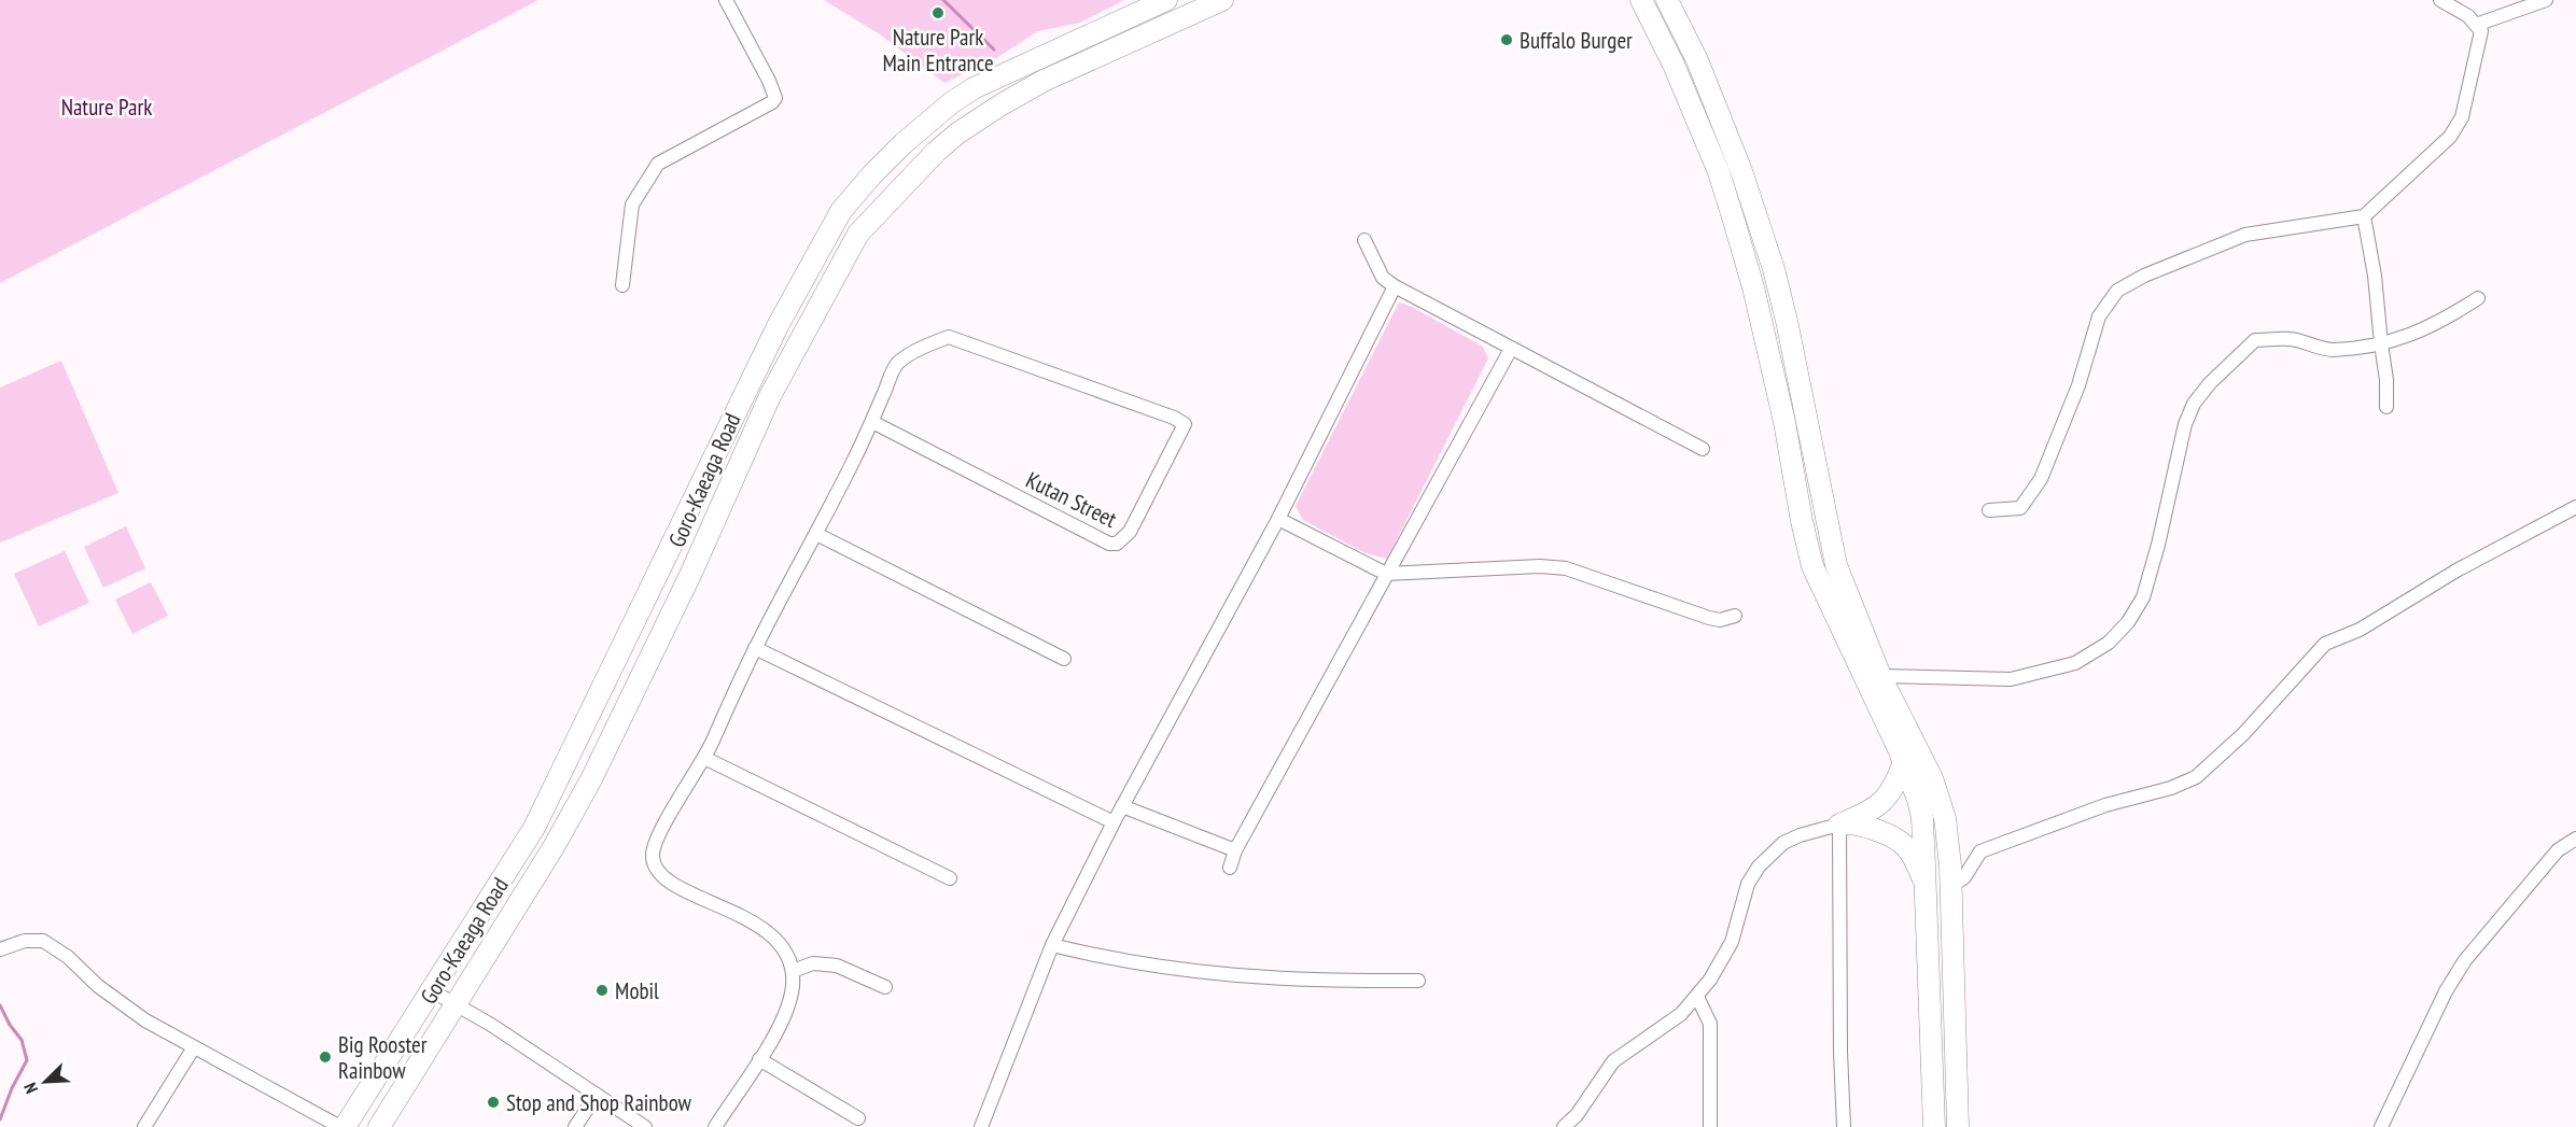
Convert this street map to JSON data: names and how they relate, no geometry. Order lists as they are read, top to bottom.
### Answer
{
  "streets": {
    "main road": ["Goro-Kaeaga Road"],
    "street": ["Kutan Street"]
  },
  "parks": ["Nature Park"],
  "places": [
    "Nature Park Main Entrance",
    "Buffalo Burger",
    "Mobil",
    "Big Rooster Rainbow",
    "Stop and Shop Rainbow"
  ],
  "north": "bottom left"
}
